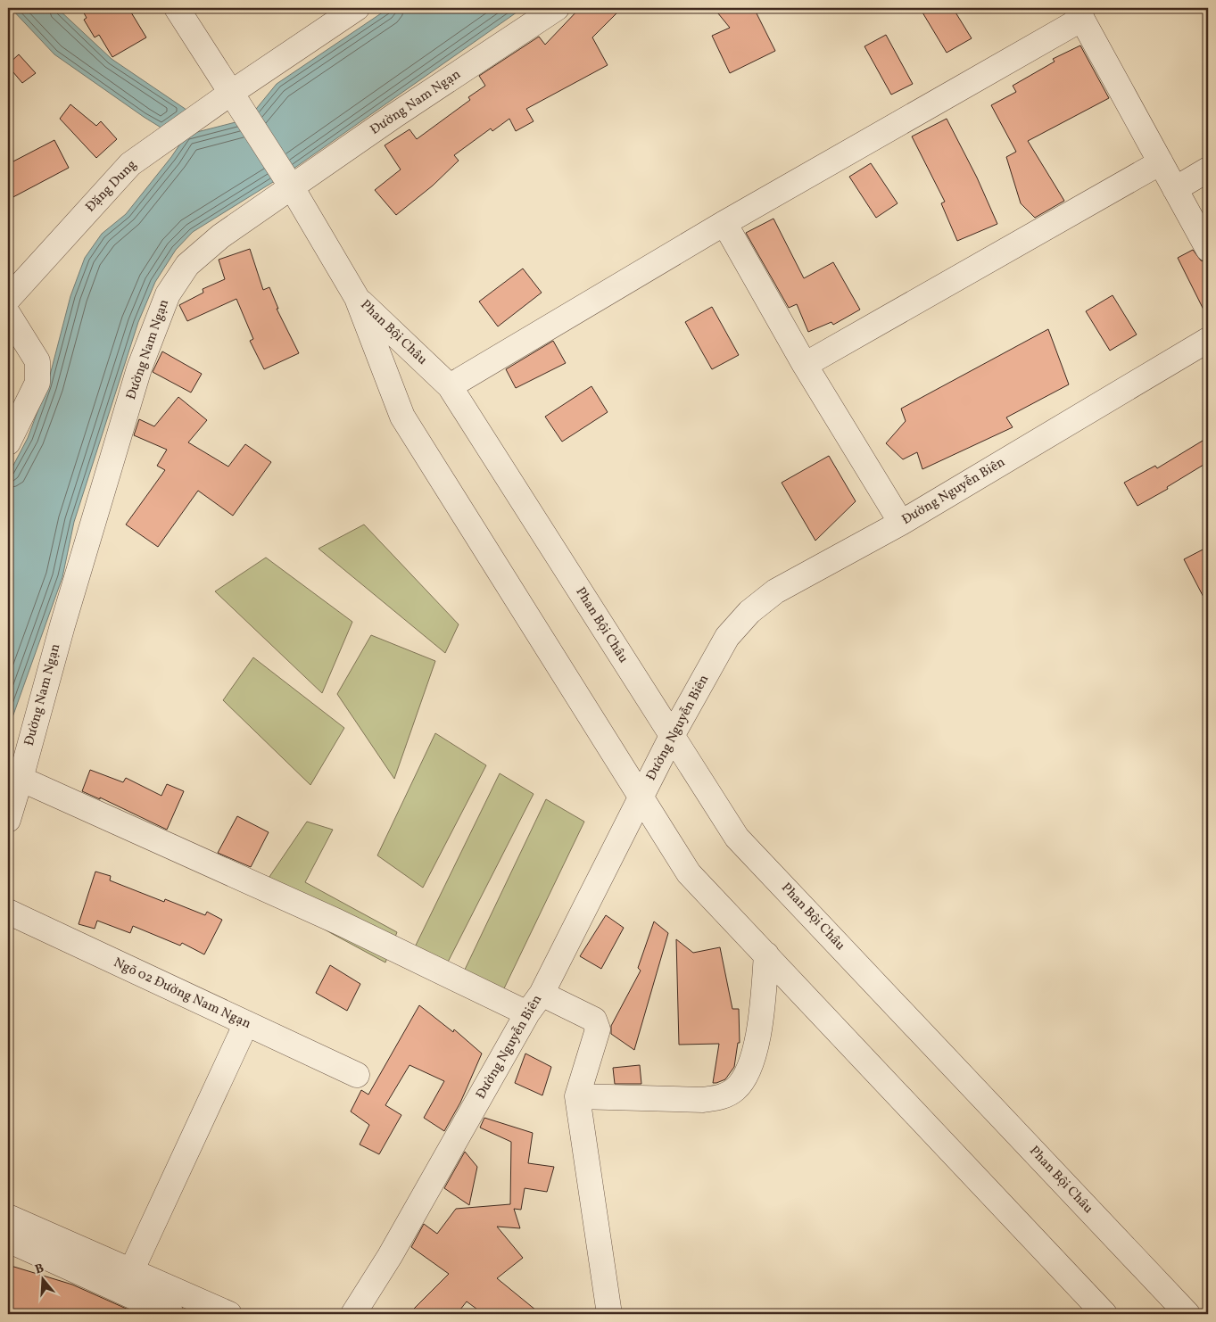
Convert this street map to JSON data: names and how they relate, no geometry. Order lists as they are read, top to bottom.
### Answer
{
  "streets": {
    "street": [
      "Đường Nam Ngạn",
      "Đặng Dung",
      "Phan Bội Châu",
      "Đường Nguyễn Biên",
      "Ngõ 02 Đường Nam Ngạn"
    ]
  },
  "crossings": [
    ["Phan Bội Châu", "Đường Nguyễn Biên"]
  ],
  "north": "top"
}
